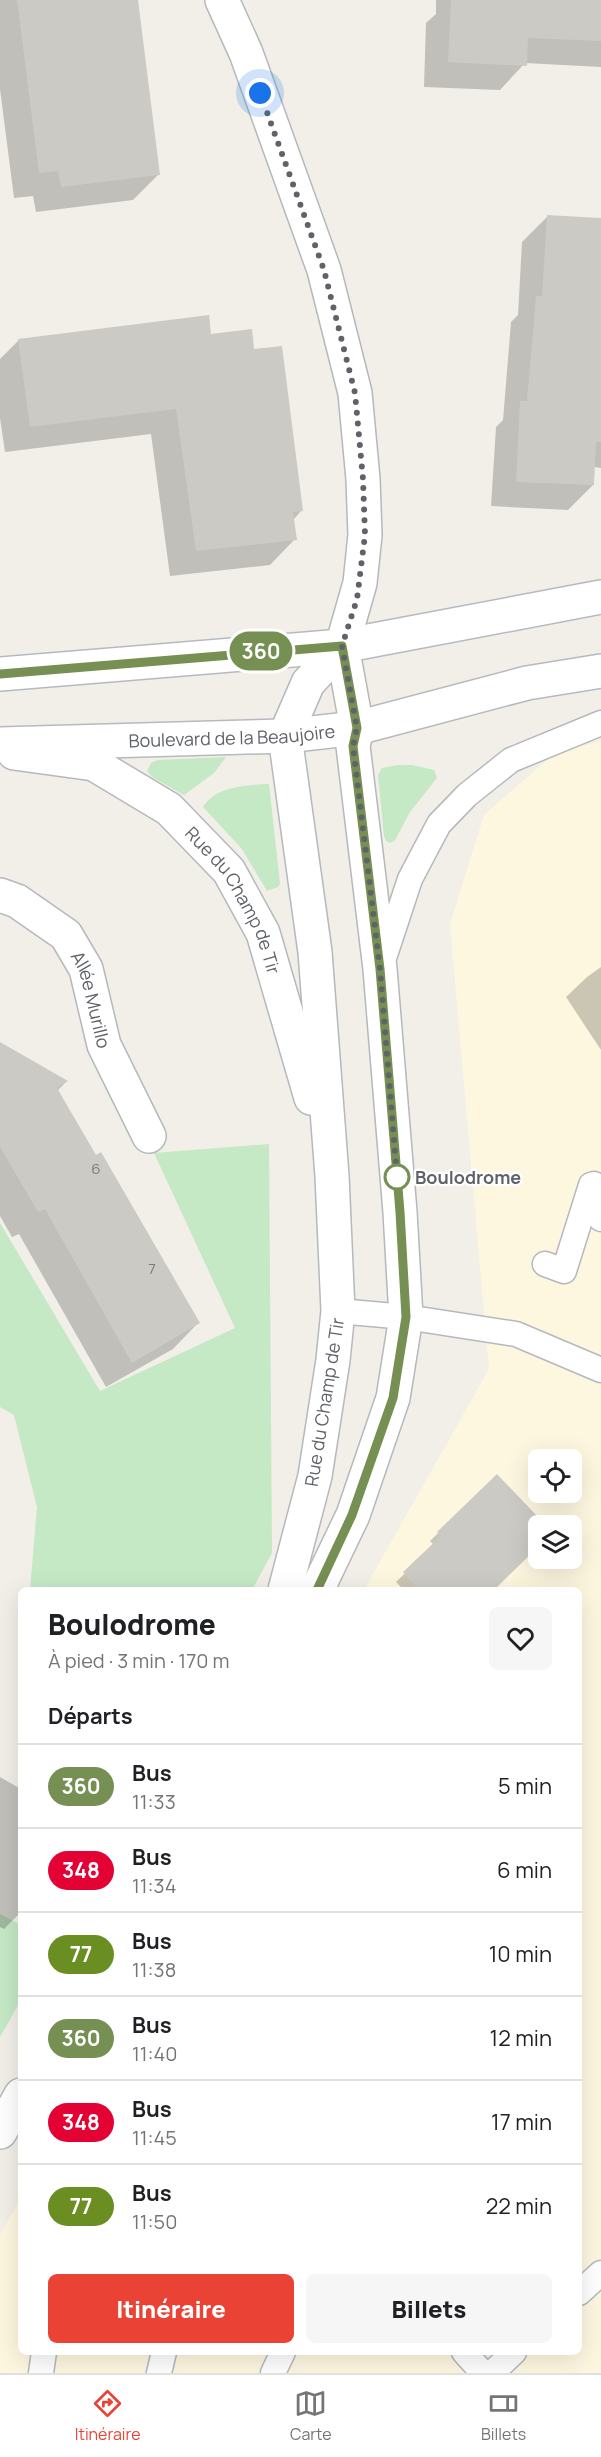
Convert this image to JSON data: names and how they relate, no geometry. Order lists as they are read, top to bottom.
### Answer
{
  "streets": {
    "street": ["Boulevard de la Beaujoire", "Rue du Champ de Tir", "Allée Murillo"]
  },
  "crossings": [
    ["Boulevard de la Beaujoire", "Rue du Champ de Tir"]
  ],
  "places": ["Boulodrome"],
  "lines": ["bus line 360"],
  "house_numbers": ["6", "7"],
  "page": {
    "on_map": "360",
    "heading": [
      ["Boulodrome", "À pied · 3 min · 170 m"],
      "Départs"
    ],
    "list": [
      {
        "mark": "360",
        "name": "Bus",
        "note": "11:33",
        "value": "5 min"
      },
      {
        "mark": "348",
        "name": "Bus",
        "note": "11:34",
        "value": "6 min"
      },
      {
        "mark": "77",
        "name": "Bus",
        "note": "11:38",
        "value": "10 min"
      },
      {
        "mark": "360",
        "name": "Bus",
        "note": "11:40",
        "value": "12 min"
      },
      {
        "mark": "348",
        "name": "Bus",
        "note": "11:45",
        "value": "17 min"
      },
      {
        "mark": "77",
        "name": "Bus",
        "note": "11:50",
        "value": "22 min"
      }
    ],
    "buttons": ["Itinéraire", "Billets"],
    "tabs": ["Itinéraire", "Carte", "Billets"]
  }
}
